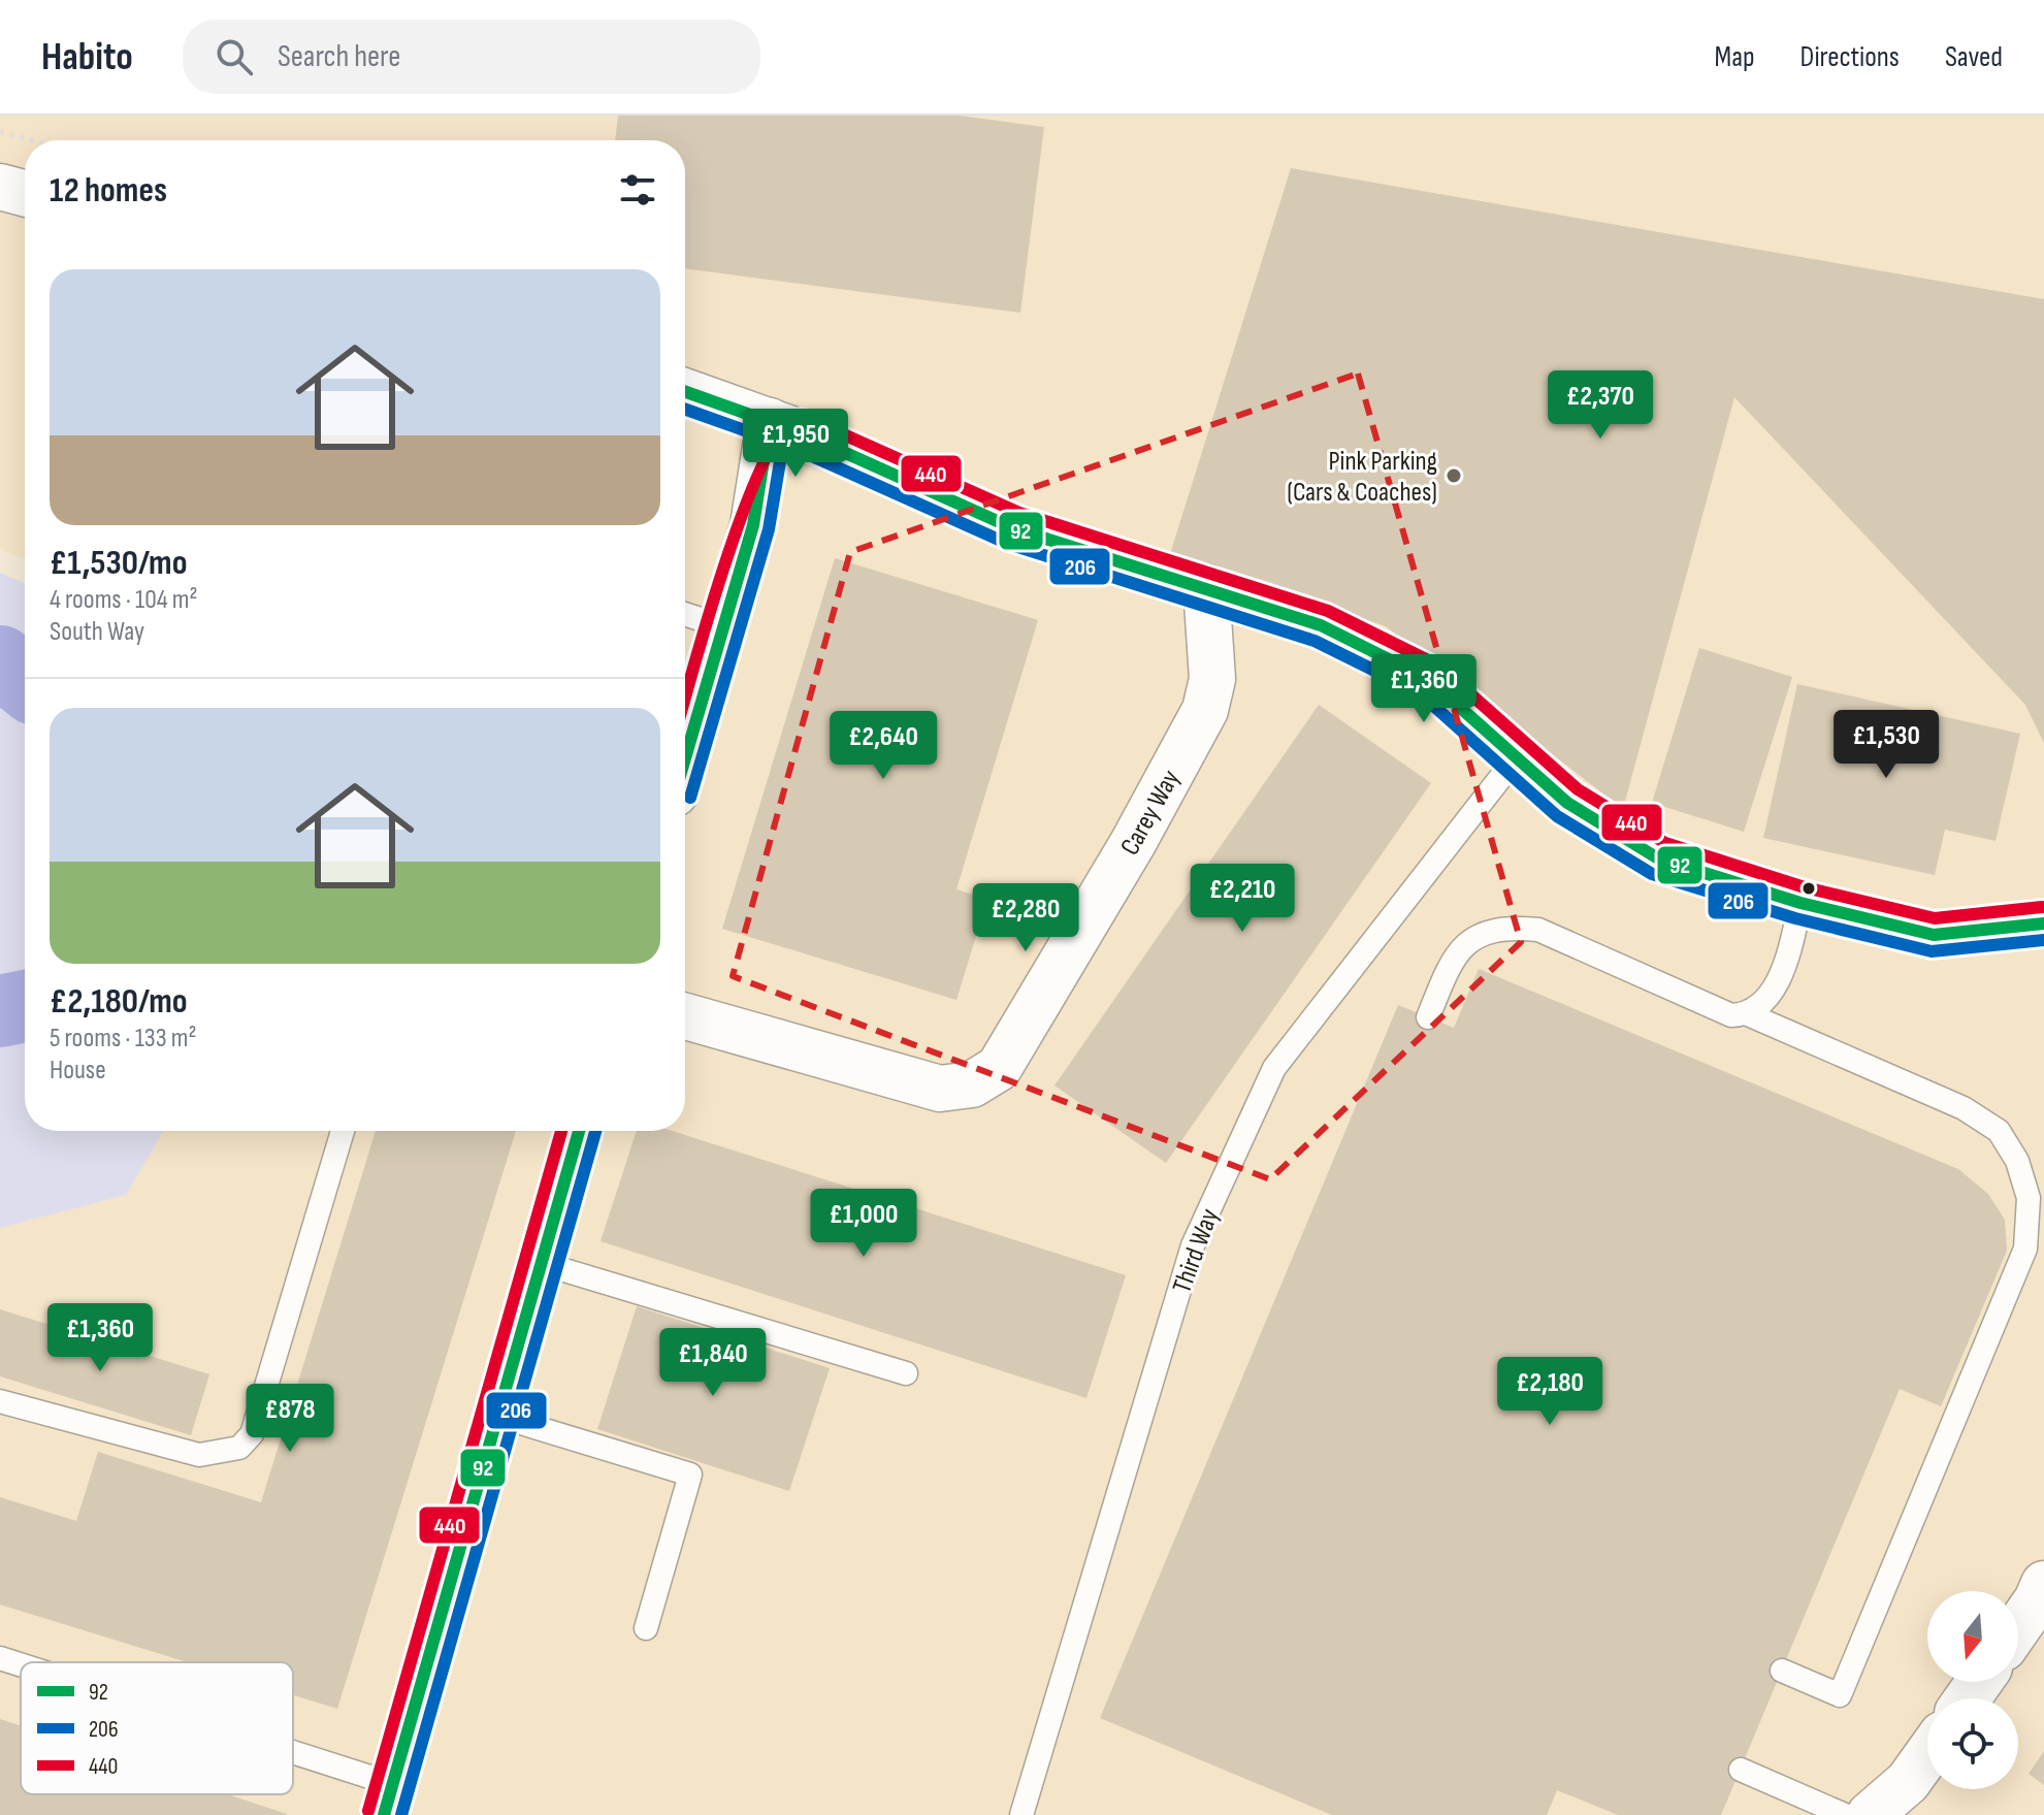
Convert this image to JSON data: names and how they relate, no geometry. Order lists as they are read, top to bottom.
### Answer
{
  "streets": {
    "main road": ["Carey Way"],
    "lane": ["Third Way"]
  },
  "places": ["Pink Parking (Cars & Coaches)"],
  "lines": ["transit line 92", "transit line 206", "transit line 440"],
  "legend": ["92", "206", "440"],
  "north": "bottom",
  "page": {
    "header": "Habito",
    "search": "Search here",
    "nav": ["Map", "Directions", "Saved"],
    "heading": "12 homes",
    "list": [
      {
        "name": "£1,530/mo",
        "note": "4 rooms · 104 m² · South Way"
      },
      {
        "name": "£2,180/mo",
        "note": "5 rooms · 133 m² · House"
      }
    ],
    "price": [
      "£2,370",
      "£1,950",
      "£1,360",
      "£1,530",
      "£2,640",
      "£2,210",
      "£2,280",
      "£1,000",
      "£1,360",
      "£1,840",
      "£2,180",
      "£878"
    ]
  }
}
